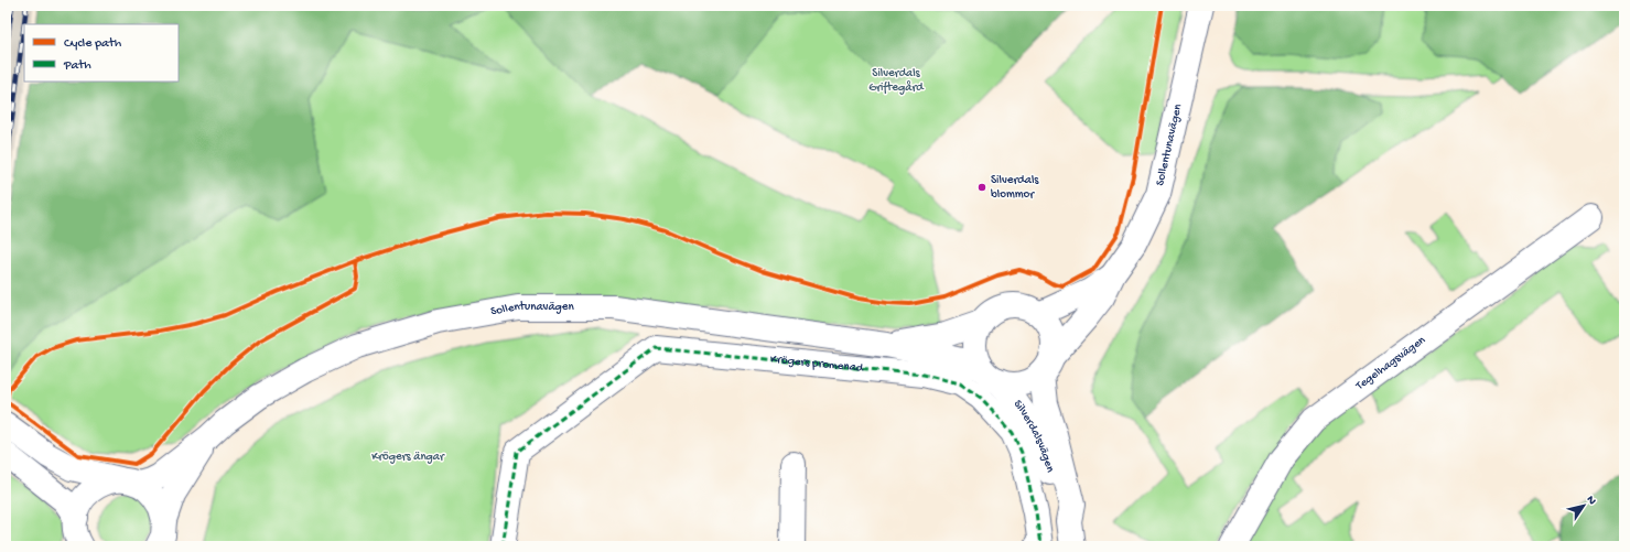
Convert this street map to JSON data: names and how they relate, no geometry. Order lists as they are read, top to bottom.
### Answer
{
  "streets": {
    "street": [
      "Sollentunavägen",
      "Tegelhagsvägen",
      "Krögers promenad",
      "Silverdalsvägen"
    ]
  },
  "crossings": [
    ["Sollentunavägen", "Silverdalsvägen"]
  ],
  "parks": ["Silverdals Griftegård", "Krögers ängar"],
  "places": ["Silverdals blommor"],
  "legend": ["Cycle path", "Path"],
  "north": "top right"
}
